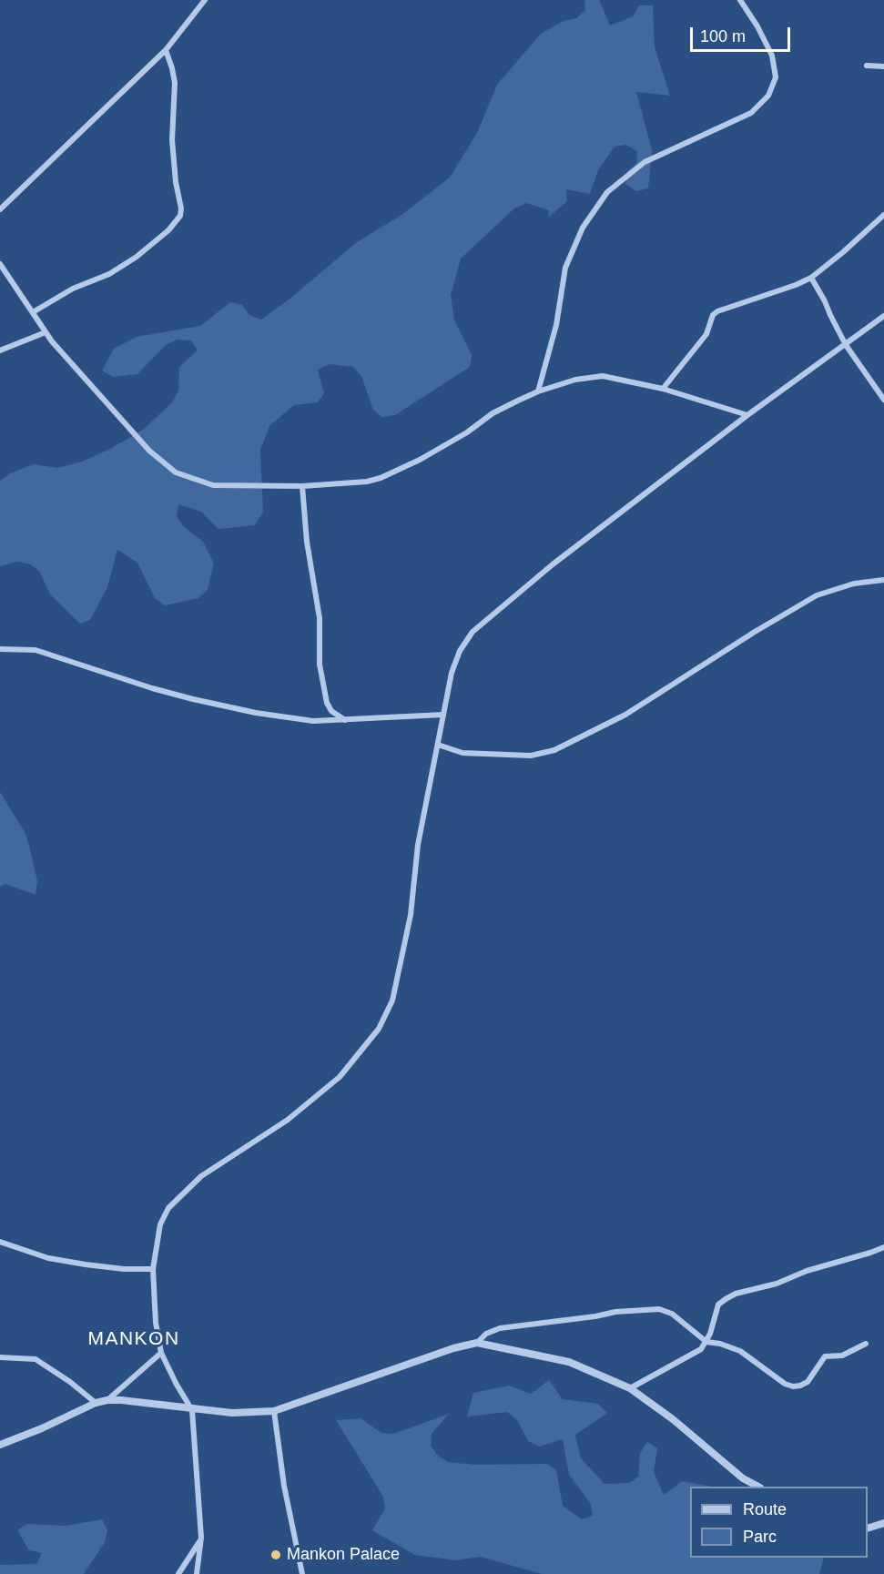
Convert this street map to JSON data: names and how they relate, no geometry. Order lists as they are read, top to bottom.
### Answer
{
  "districts": ["MANKON"],
  "places": ["Mankon Palace"],
  "legend": ["Route", "Parc"],
  "scale_bar": "100 m"
}
